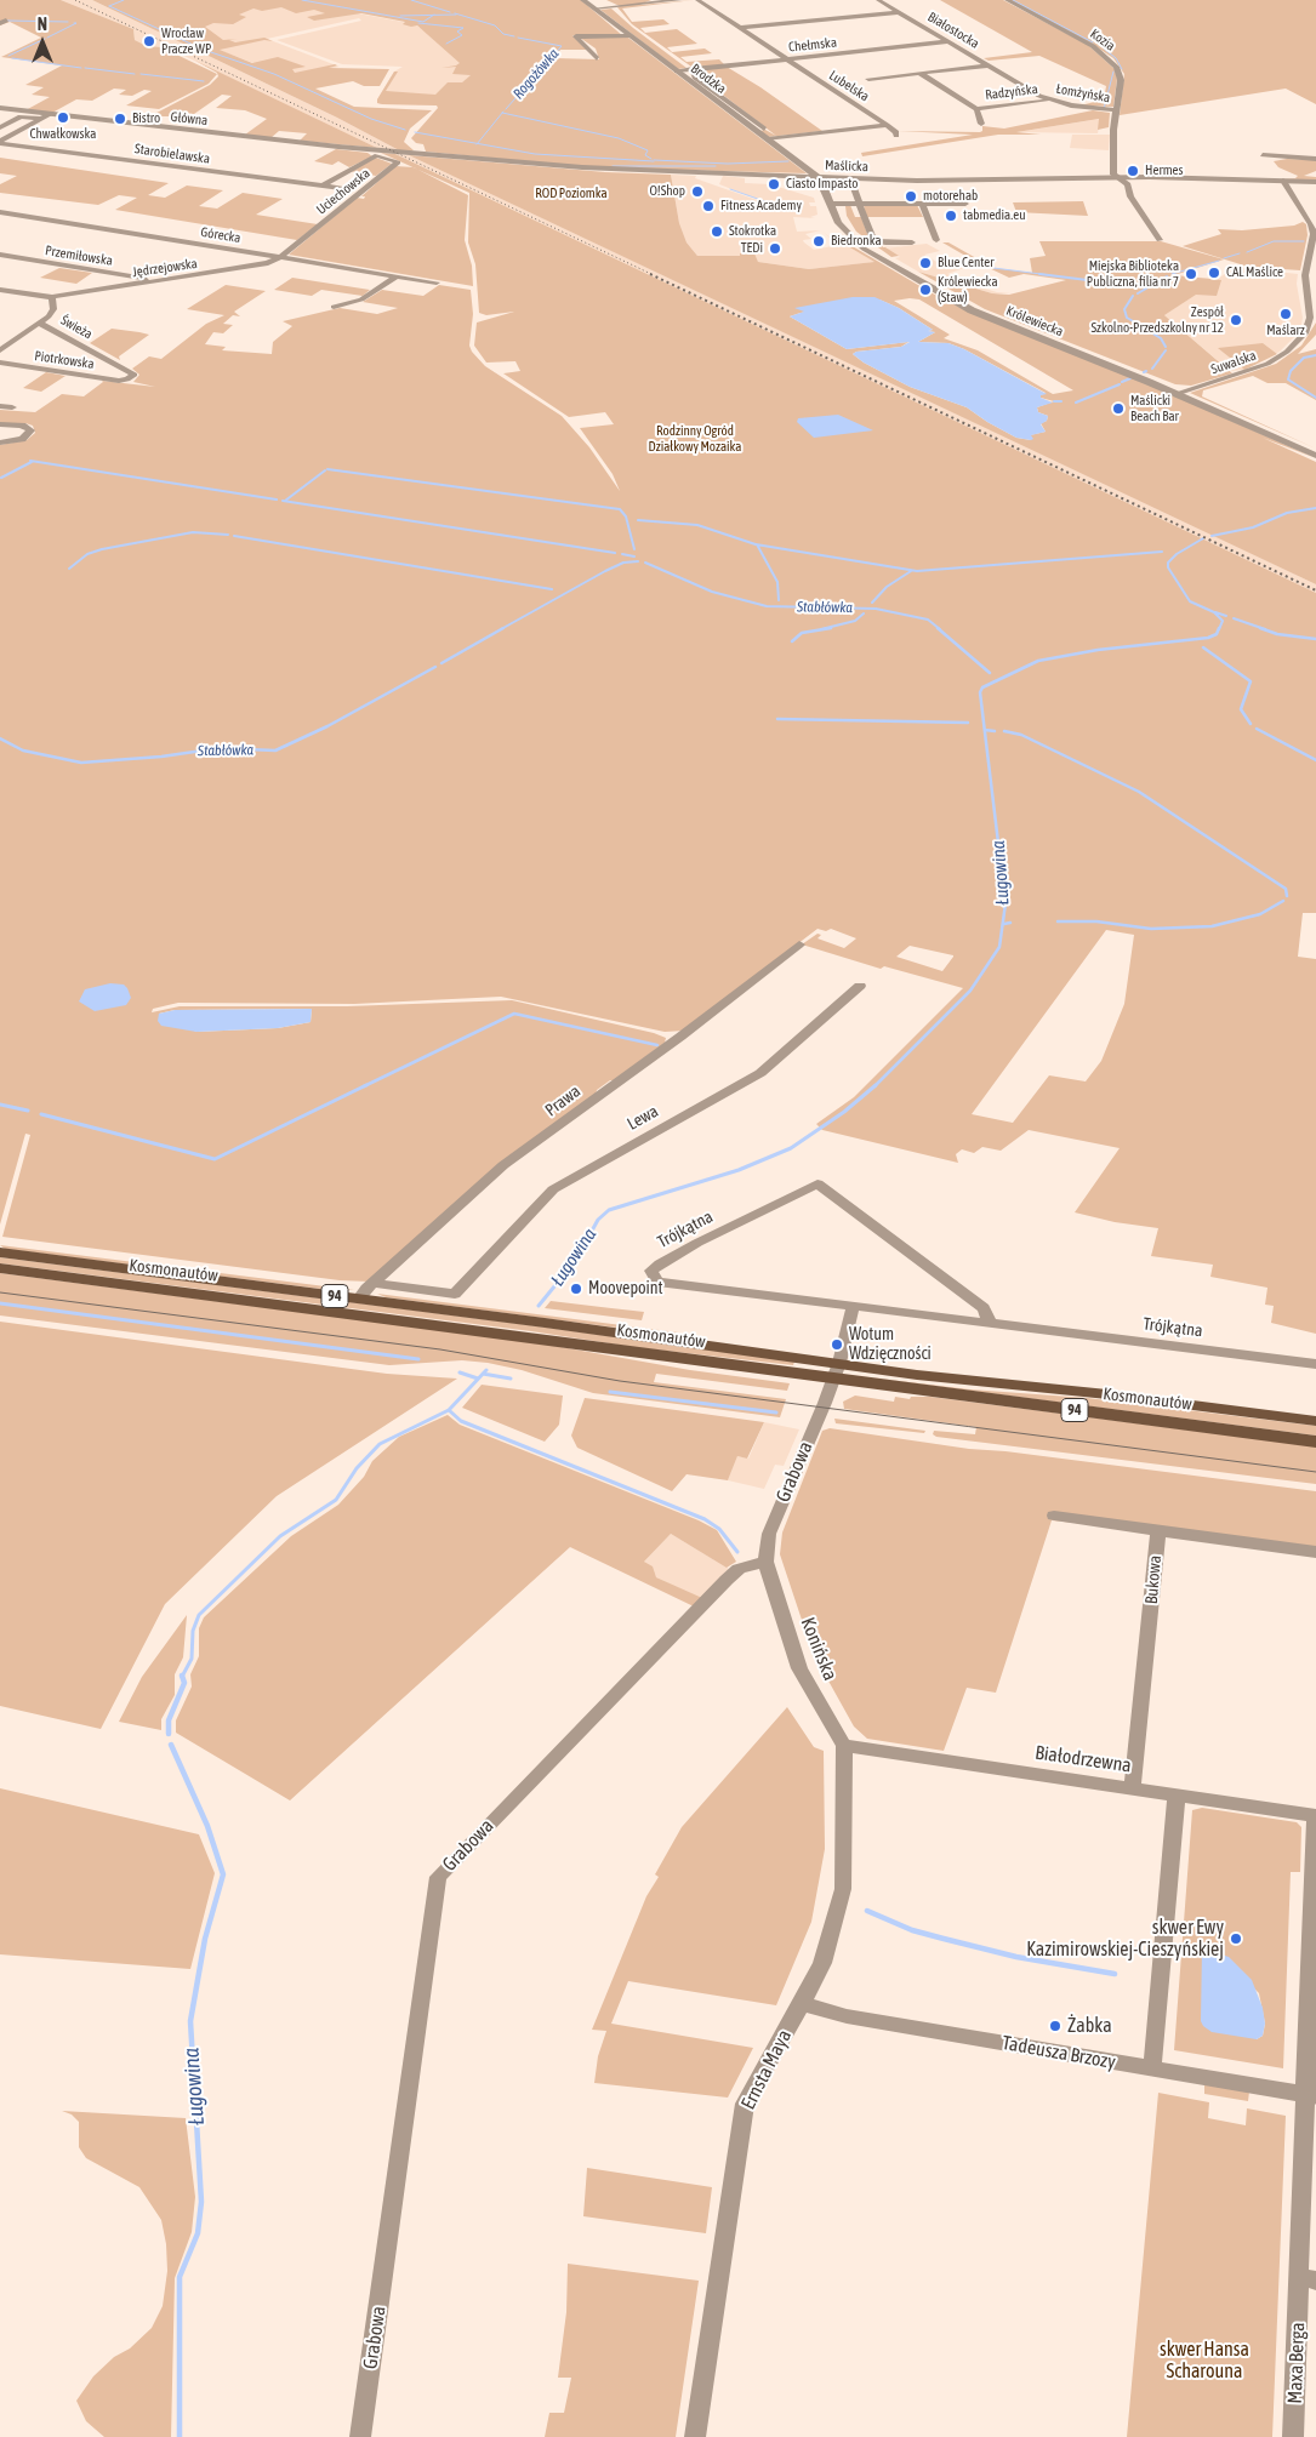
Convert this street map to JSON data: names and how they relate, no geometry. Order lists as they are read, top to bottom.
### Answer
{
  "streets": {
    "main road": ["Kosmonautów", "94"],
    "street": [
      "Białostocka",
      "Kozia",
      "Chełmska",
      "Brodzka",
      "Lubelska",
      "Radzyńska",
      "Łomżyńska",
      "Główna",
      "Starobielawska",
      "Maślicka",
      "Uciechowska",
      "Górecka",
      "Przemiłowska",
      "Jędrzejowska",
      "Królewiecka",
      "Świeża",
      "Piotrkowska",
      "Suwalska",
      "Prawa",
      "Lewa",
      "Trójkątna",
      "Grabowa",
      "Bukowa",
      "Konińska",
      "Białodrzewna",
      "Tadeusza Brzozy",
      "Ernsta Maya",
      "Maxa Berga"
    ]
  },
  "crossings": [
    ["Białostocka", "Chełmska"],
    ["Białostocka", "Łomżyńska"],
    ["Kozia", "Łomżyńska"],
    ["Kozia", "Maślicka"],
    ["Chełmska", "Brodzka"],
    ["Chełmska", "Lubelska"],
    ["Brodzka", "Lubelska"],
    ["Brodzka", "Maślicka"],
    ["Brodzka", "Królewiecka"],
    ["Radzyńska", "Łomżyńska"],
    ["Główna", "Maślicka"],
    ["Główna", "Uciechowska"],
    ["Maślicka", "Uciechowska"],
    ["Maślicka", "Królewiecka"],
    ["Maślicka", "Suwalska"],
    ["Uciechowska", "Górecka"],
    ["Uciechowska", "Jędrzejowska"],
    ["Górecka", "Jędrzejowska"],
    ["Przemiłowska", "Jędrzejowska"],
    ["Jędrzejowska", "Świeża"],
    ["Królewiecka", "Suwalska"],
    ["Świeża", "Piotrkowska"],
    ["Prawa", "Lewa"],
    ["Prawa", "Kosmonautów"],
    ["Trójkątna", "Grabowa"],
    ["Kosmonautów", "Grabowa"],
    ["Grabowa", "Konińska"],
    ["Bukowa", "Białodrzewna"],
    ["Konińska", "Białodrzewna"],
    ["Konińska", "Ernsta Maya"],
    ["Białodrzewna", "Ernsta Maya"],
    ["Białodrzewna", "Maxa Berga"],
    ["Tadeusza Brzozy", "Ernsta Maya"],
    ["Tadeusza Brzozy", "Maxa Berga"]
  ],
  "water": ["Rogożówka", "Stabłówka", "Ługowina"],
  "parks": ["ROD Poziomka", "Rodzinny Ogród Działkowy Mozaika", "skwer Hansa Scharouna"],
  "places": [
    "Wrocław Pracze WP",
    "Chwałkowska",
    "Bistro",
    "Hermes",
    "Ciasto Impasto",
    "O!Shop",
    "motorehab",
    "Fitness Academy",
    "tabmedia.eu",
    "Stokrotka",
    "Biedronka",
    "TEDi",
    "Blue Center",
    "CAL Maślice",
    "Miejska Biblioteka Publiczna, filia nr 7",
    "Królewiecka (Staw)",
    "Maślarz",
    "Zespół Szkolno-Przedszkolny nr 12",
    "Maślicki Beach Bar",
    "Moovepoint",
    "Wotum Wdzięczności",
    "skwer Ewy Kazimirowskiej-Cieszyńskiej",
    "Żabka"
  ],
  "north": "top"
}
